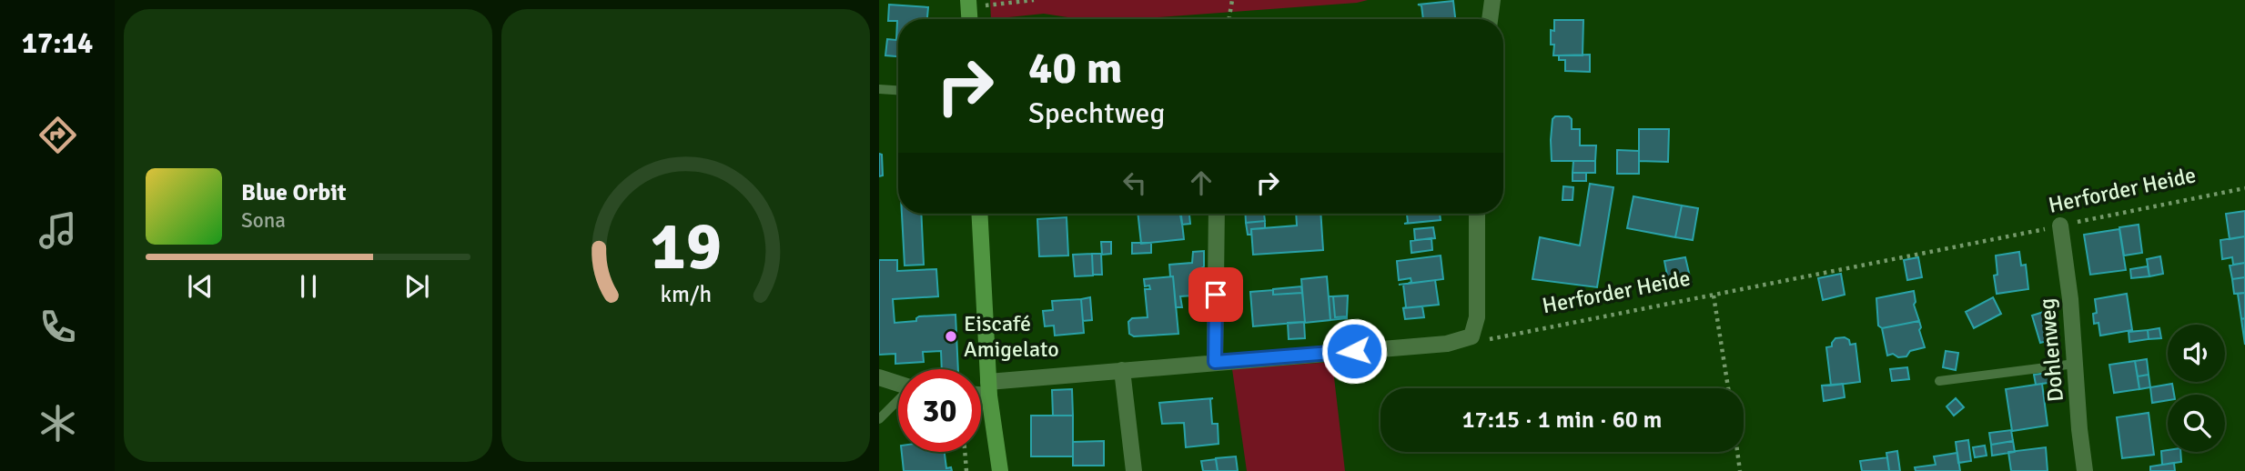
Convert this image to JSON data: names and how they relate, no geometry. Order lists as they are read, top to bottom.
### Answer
{
  "streets": {
    "street": ["Dohlenweg"],
    "path": ["Herforder Heide"]
  },
  "crossings": [
    ["Herforder Heide", "Dohlenweg"]
  ],
  "places": ["Eiscafé Amigelato"],
  "page": {
    "tabs": "17:14",
    "turn": ["40 m", "Spechtweg"],
    "song": ["Blue Orbit", "Sona"],
    "limit": "30",
    "trip": "17:15 · 1 min · 60 m",
    "gauge": ["19", "km/h"]
  }
}
